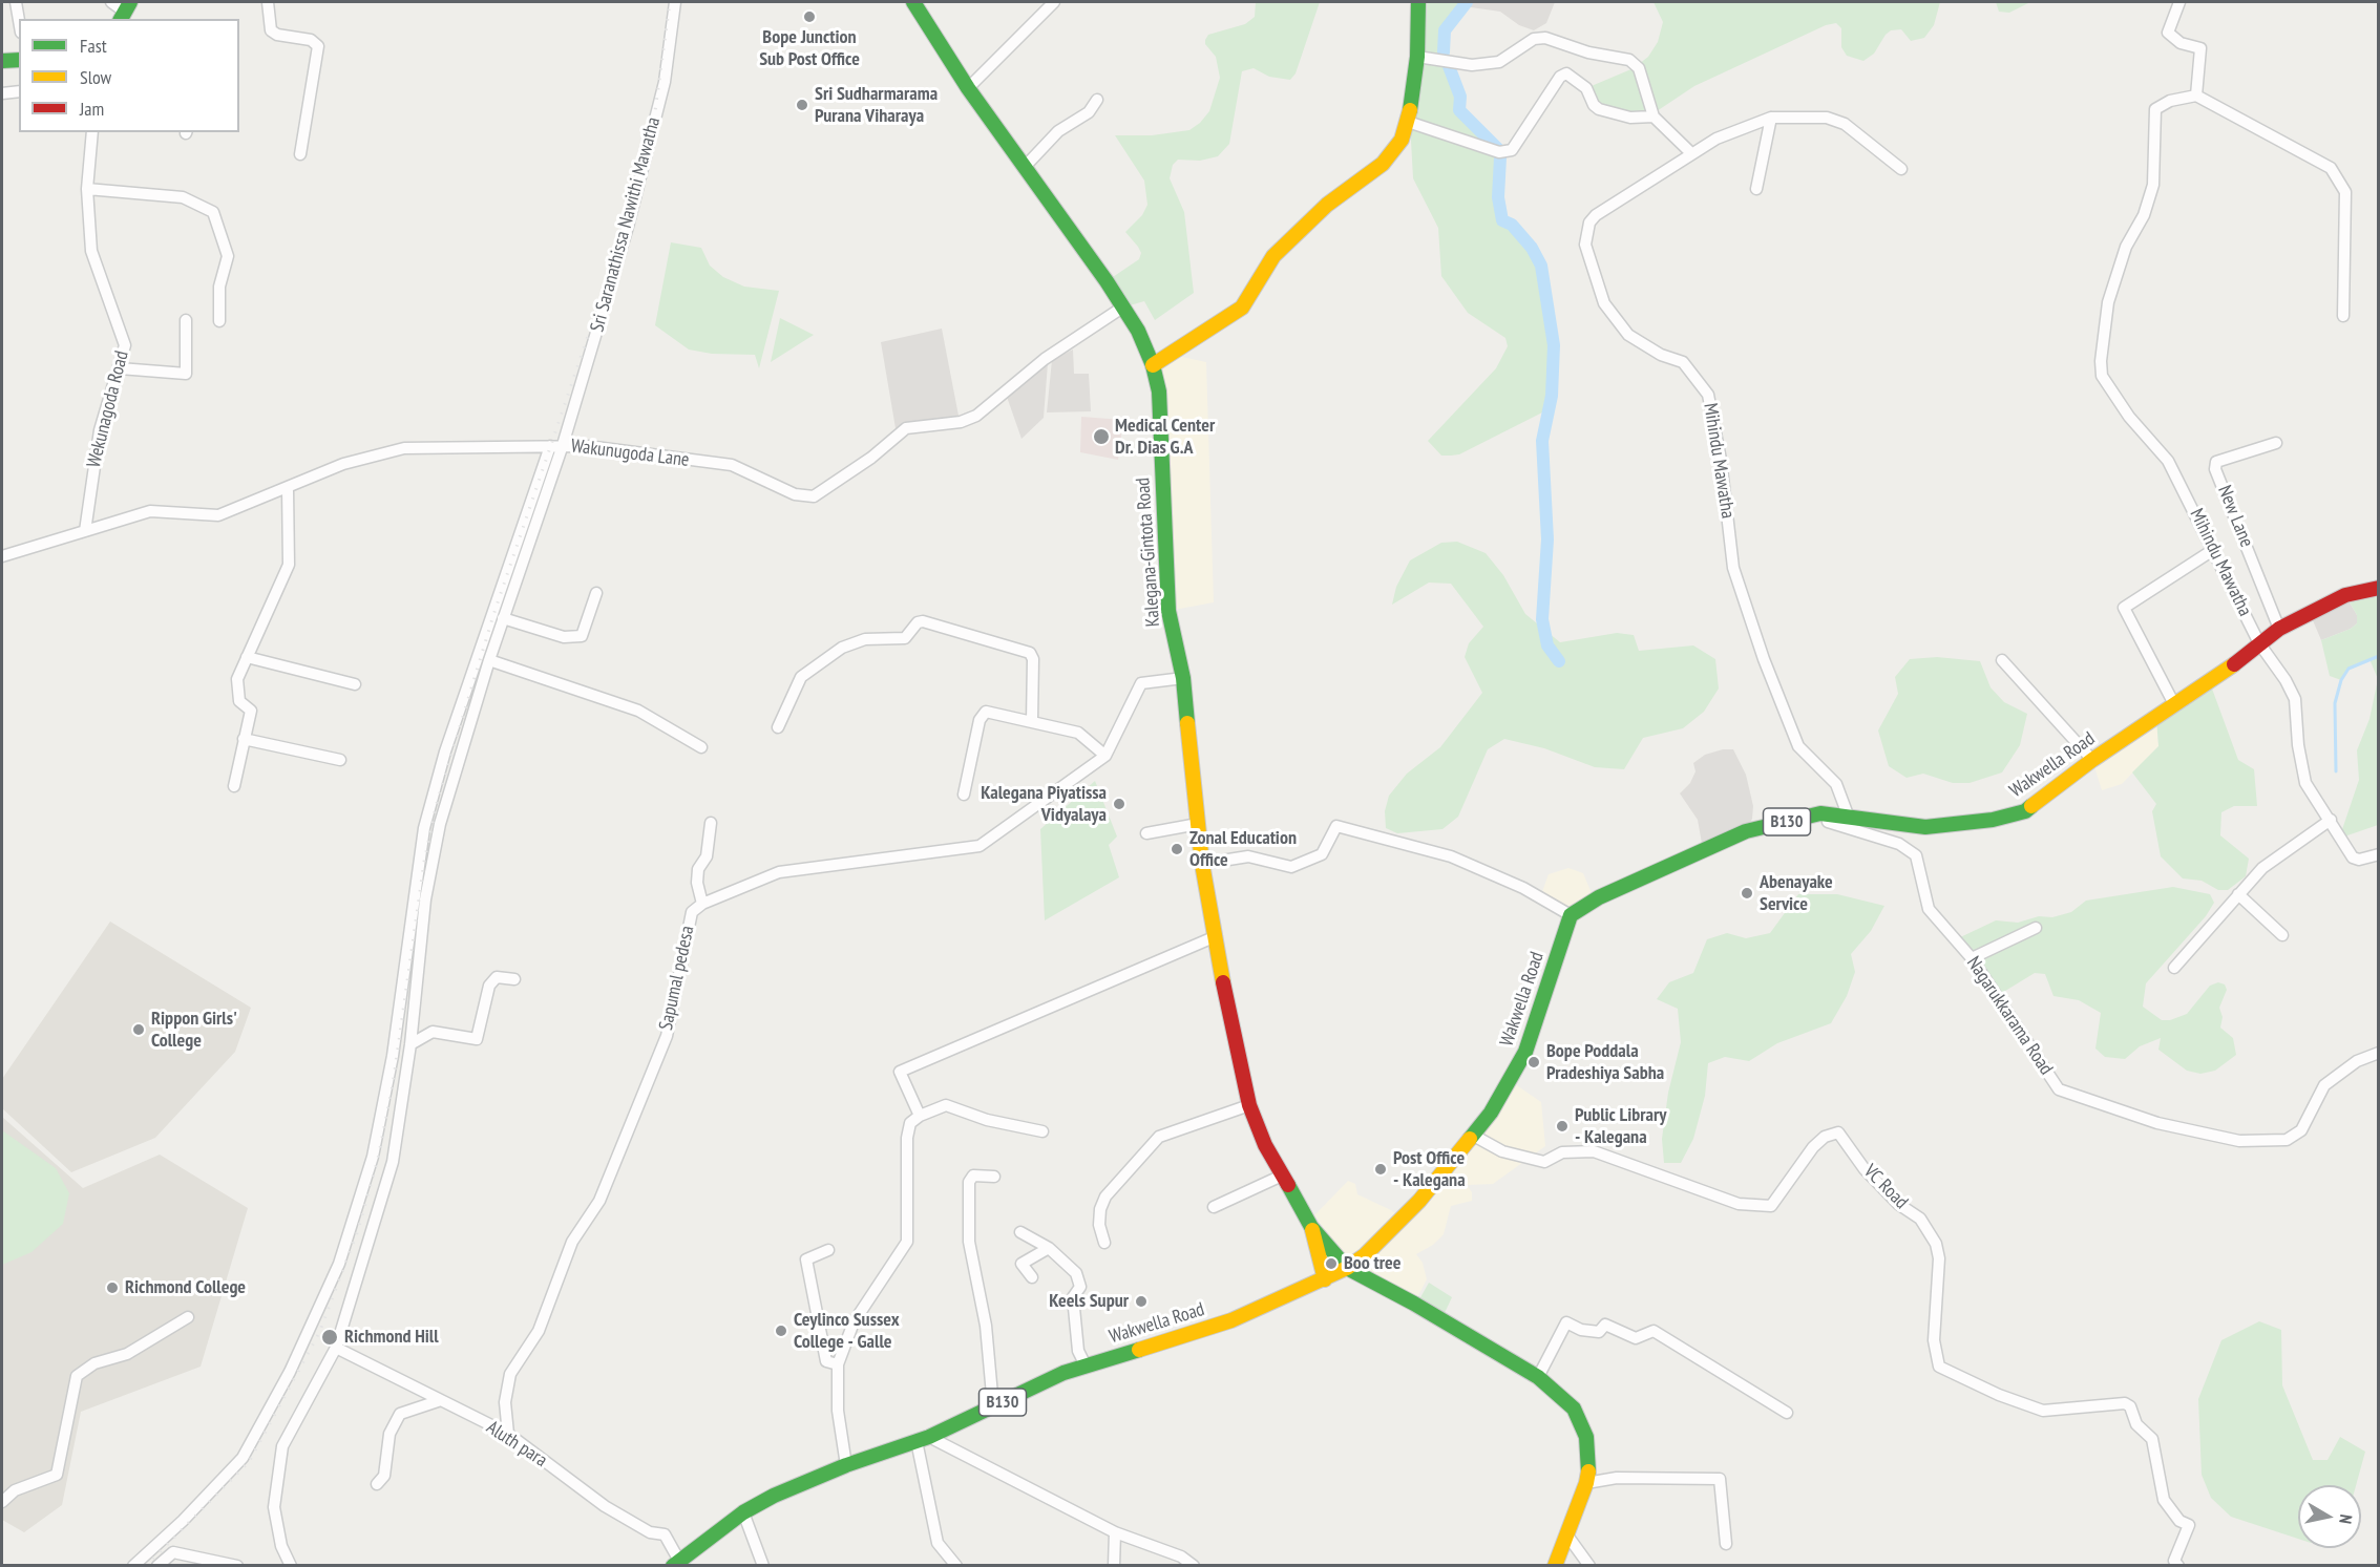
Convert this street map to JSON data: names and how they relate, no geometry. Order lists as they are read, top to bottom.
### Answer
{
  "streets": {
    "main road": ["Kalegana-Gintota Road", "Wakwella Road", "B130"],
    "street": [
      "Sri Saranathissa Nawithi Mawatha",
      "Wekunagoda Road",
      "Wakunugoda Lane",
      "Mihindu Mawatha",
      "New Lane",
      "Sapumal pedesa",
      "Nagarukkarama Road",
      "VC Road",
      "Aluth para"
    ]
  },
  "crossings": [
    ["Sri Saranathissa Nawithi Mawatha", "Wakunugoda Lane"],
    ["Sri Saranathissa Nawithi Mawatha", "Aluth para"],
    ["Wekunagoda Road", "Wakunugoda Lane"],
    ["Wakunugoda Lane", "Kalegana-Gintota Road"],
    ["Mihindu Mawatha", "Wakwella Road"],
    ["New Lane", "Wakwella Road"],
    ["Kalegana-Gintota Road", "Wakwella Road"],
    ["Kalegana-Gintota Road", "Sapumal pedesa"],
    ["Wakwella Road", "Nagarukkarama Road"],
    ["Wakwella Road", "VC Road"],
    ["Wakwella Road", "Aluth para"],
    ["Sapumal pedesa", "Aluth para"]
  ],
  "places": [
    "Bope Junction Sub Post Office",
    "Sri Sudharmarama Purana Viharaya",
    "Medical Center Dr. Dias G.A",
    "Kalegana Piyatissa Vidyalaya",
    "Zonal Education Office",
    "Abenayake Service",
    "Rippon Girls' College",
    "Bope Poddala Pradeshiya Sabha",
    "Public Library - Kalegana",
    "Post Office - Kalegana",
    "Boo tree",
    "Richmond College",
    "Keels Supur",
    "Ceylinco Sussex College - Galle",
    "Richmond Hill"
  ],
  "legend": ["Fast", "Slow", "Jam"],
  "north": "right"
}
